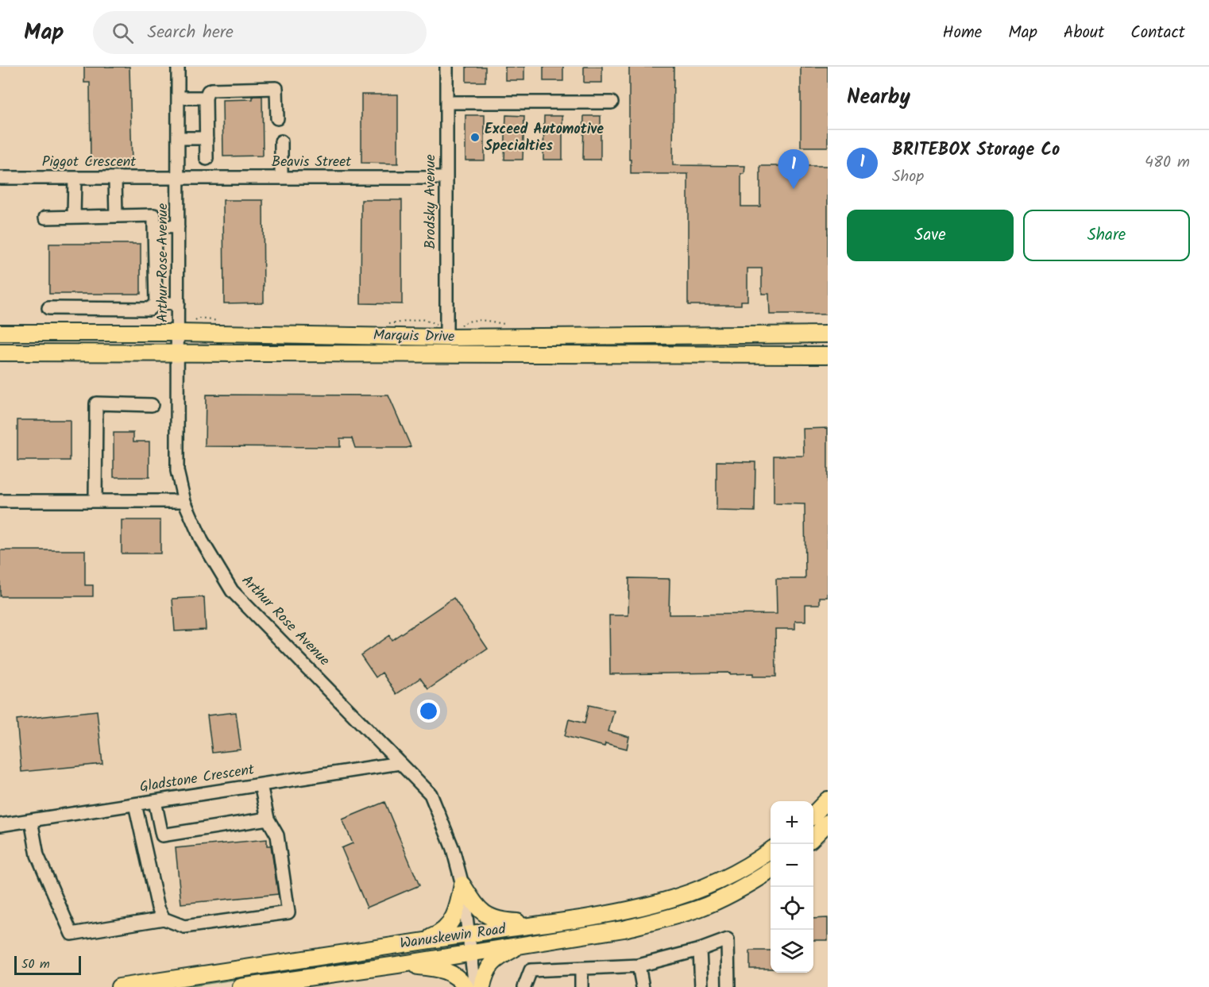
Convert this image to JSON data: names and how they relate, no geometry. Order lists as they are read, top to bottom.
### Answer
{
  "streets": {
    "main road": ["Marquis Drive", "Wanuskewin Road"],
    "street": [
      "Piggot Crescent",
      "Beavis Street",
      "Brodsky Avenue",
      "Arthur Rose Avenue",
      "Gladstone Crescent"
    ]
  },
  "crossings": [
    ["Piggot Crescent", "Beavis Street"],
    ["Piggot Crescent", "Arthur Rose Avenue"],
    ["Beavis Street", "Brodsky Avenue"],
    ["Beavis Street", "Arthur Rose Avenue"],
    ["Brodsky Avenue", "Marquis Drive"],
    ["Arthur Rose Avenue", "Marquis Drive"],
    ["Arthur Rose Avenue", "Gladstone Crescent"],
    ["Arthur Rose Avenue", "Wanuskewin Road"]
  ],
  "places": ["Exceed Automotive Specialties"],
  "scale_bar": "50 m",
  "page": {
    "header": "Map",
    "search": "Search here",
    "nav": [
      "Home",
      "Map",
      "About",
      "Contact"
    ],
    "heading": "Nearby",
    "list": [
      {
        "mark": "1",
        "name": "BRITEBOX Storage Co",
        "note": "Shop",
        "value": "480 m"
      }
    ],
    "pins": "1",
    "buttons": ["Save", "Share"],
    "map_buttons": ["+", "−"],
    "scale": "50 m"
  }
}
